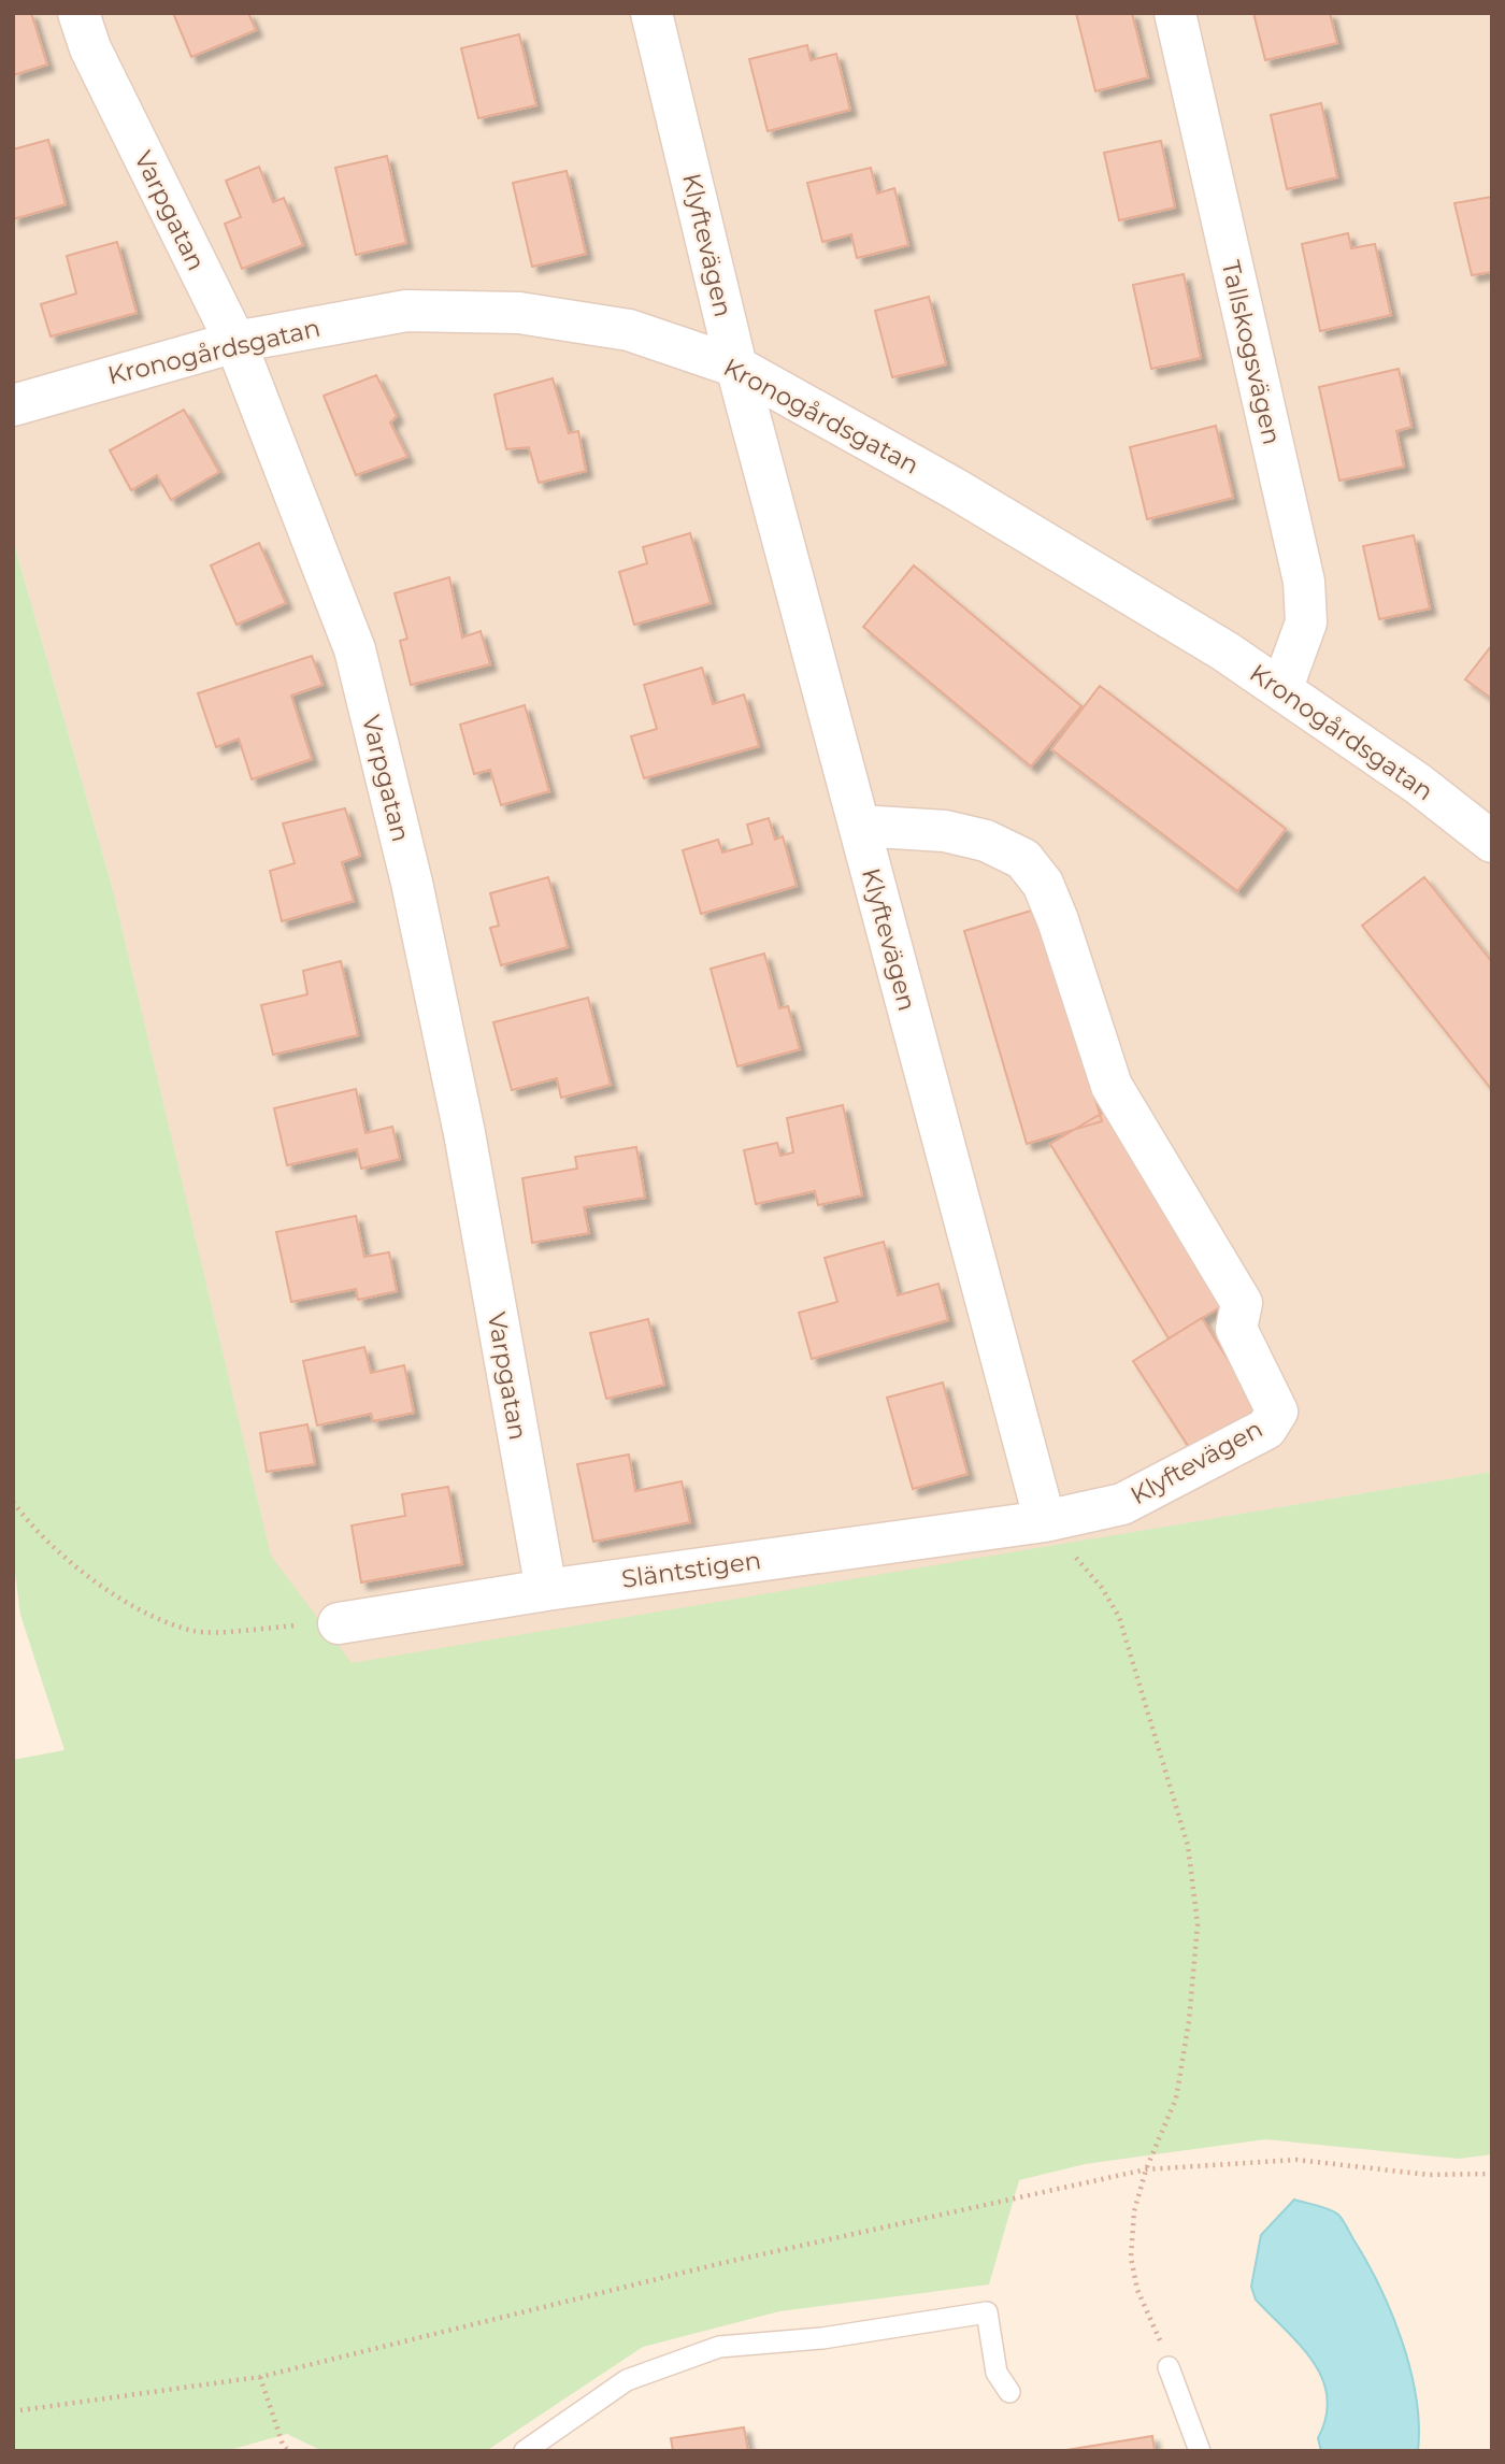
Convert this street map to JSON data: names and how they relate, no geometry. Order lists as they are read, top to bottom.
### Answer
{
  "streets": {
    "street": [
      "Varpgatan",
      "Klyftevägen",
      "Kronogårdsgatan",
      "Tallskogsvägen",
      "Släntstigen"
    ]
  },
  "crossings": [
    ["Varpgatan", "Kronogårdsgatan"],
    ["Varpgatan", "Släntstigen"],
    ["Klyftevägen", "Kronogårdsgatan"],
    ["Klyftevägen", "Släntstigen"],
    ["Kronogårdsgatan", "Tallskogsvägen"]
  ]
}
